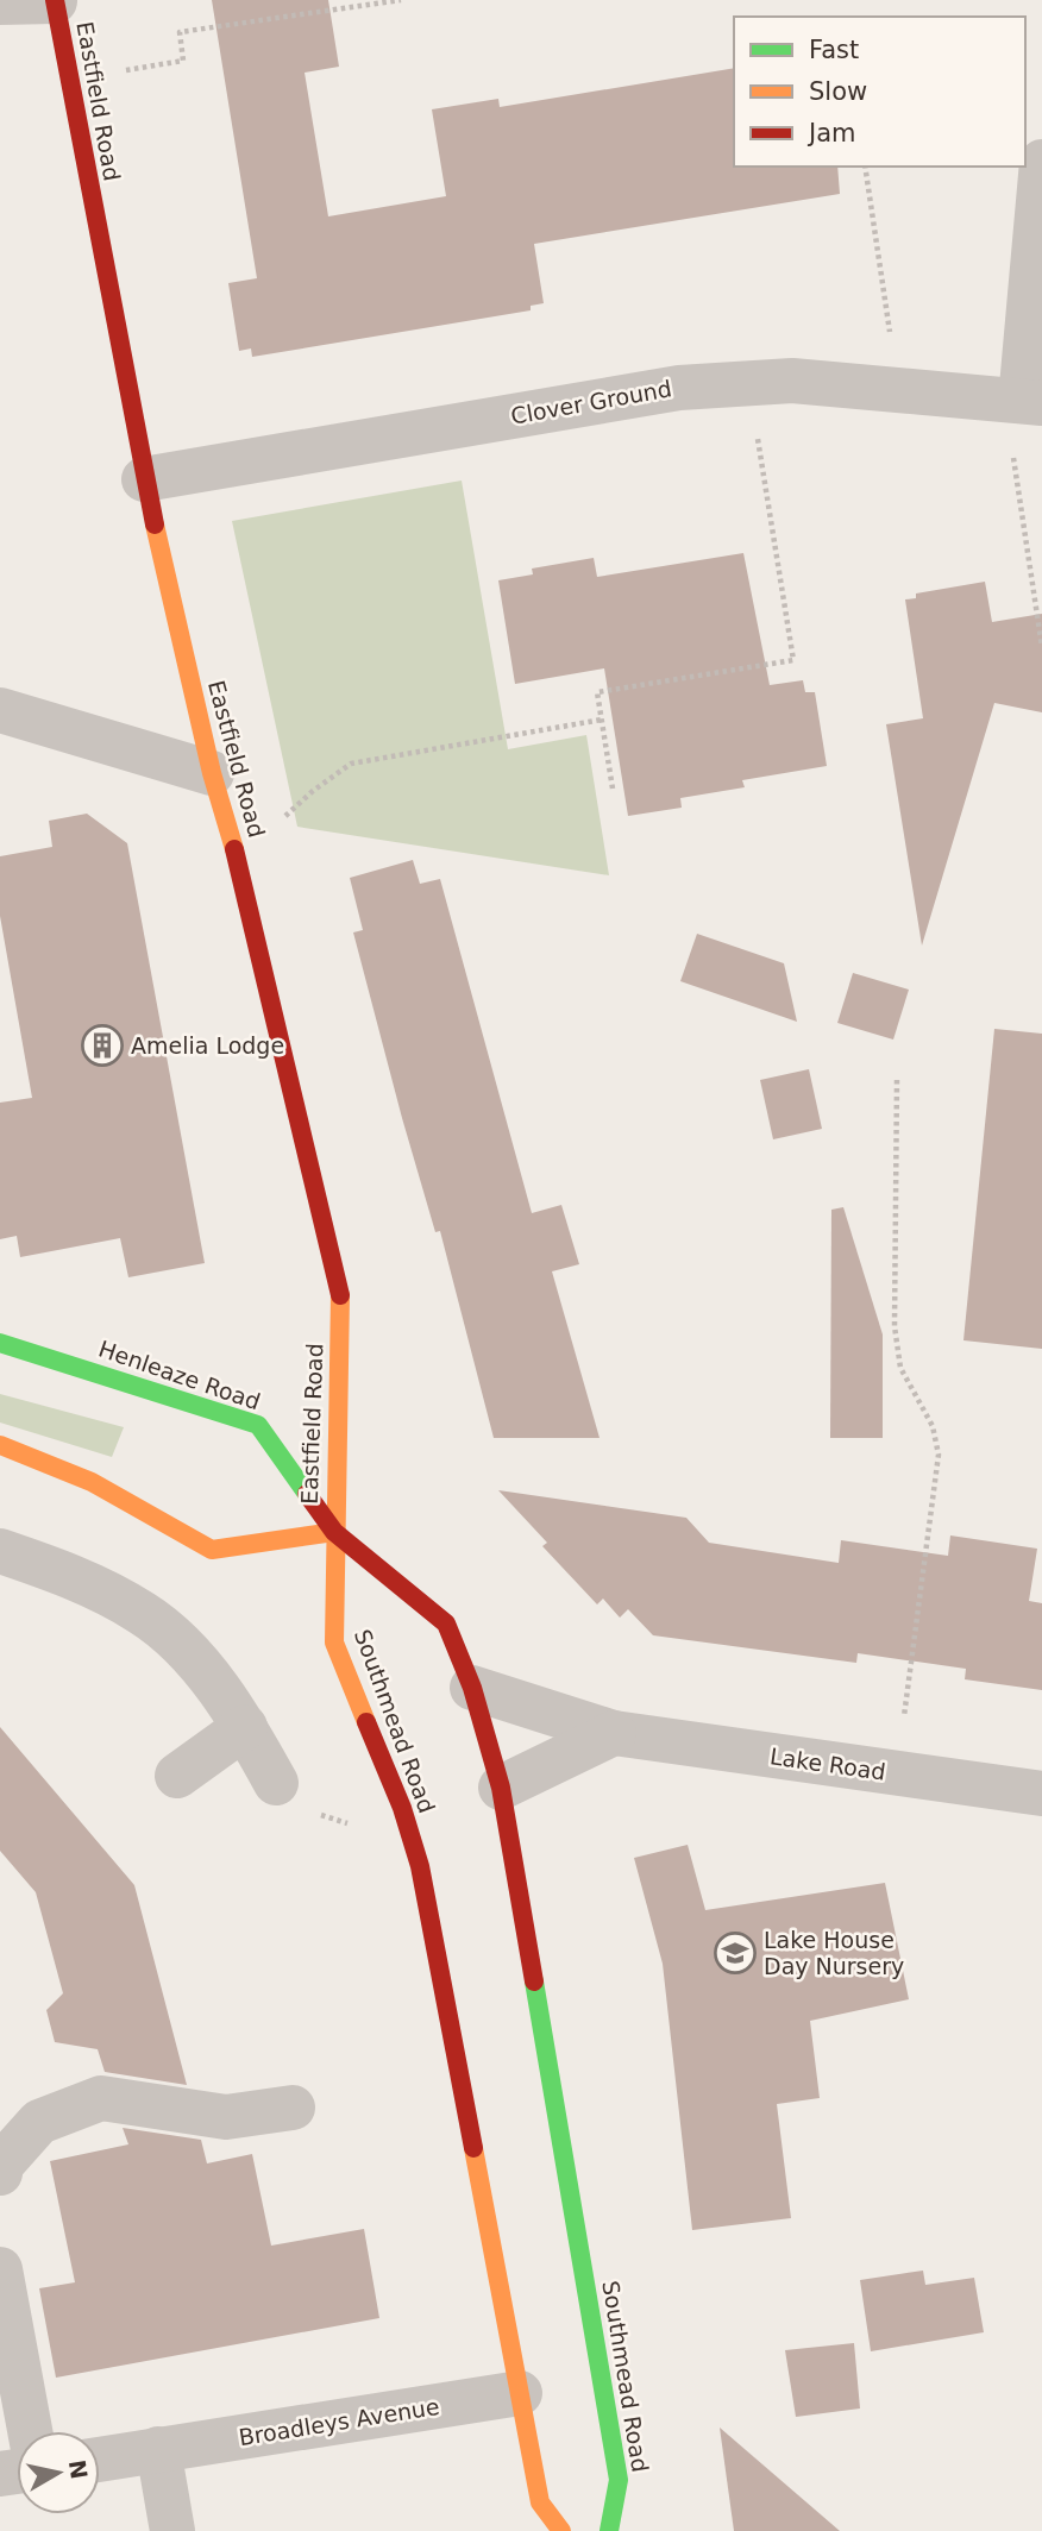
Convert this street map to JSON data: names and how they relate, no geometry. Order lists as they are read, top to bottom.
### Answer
{
  "streets": {
    "main road": ["Eastfield Road", "Henleaze Road", "Southmead Road"],
    "street": ["Clover Ground", "Lake Road", "Broadleys Avenue"]
  },
  "crossings": [
    ["Eastfield Road", "Clover Ground"],
    ["Eastfield Road", "Henleaze Road"],
    ["Eastfield Road", "Southmead Road"],
    ["Henleaze Road", "Southmead Road"],
    ["Southmead Road", "Lake Road"],
    ["Southmead Road", "Broadleys Avenue"]
  ],
  "places": {
    "building": ["Amelia Lodge"],
    "school or university": ["Lake House Day Nursery"]
  },
  "legend": ["Fast", "Slow", "Jam"],
  "north": "right"
}
